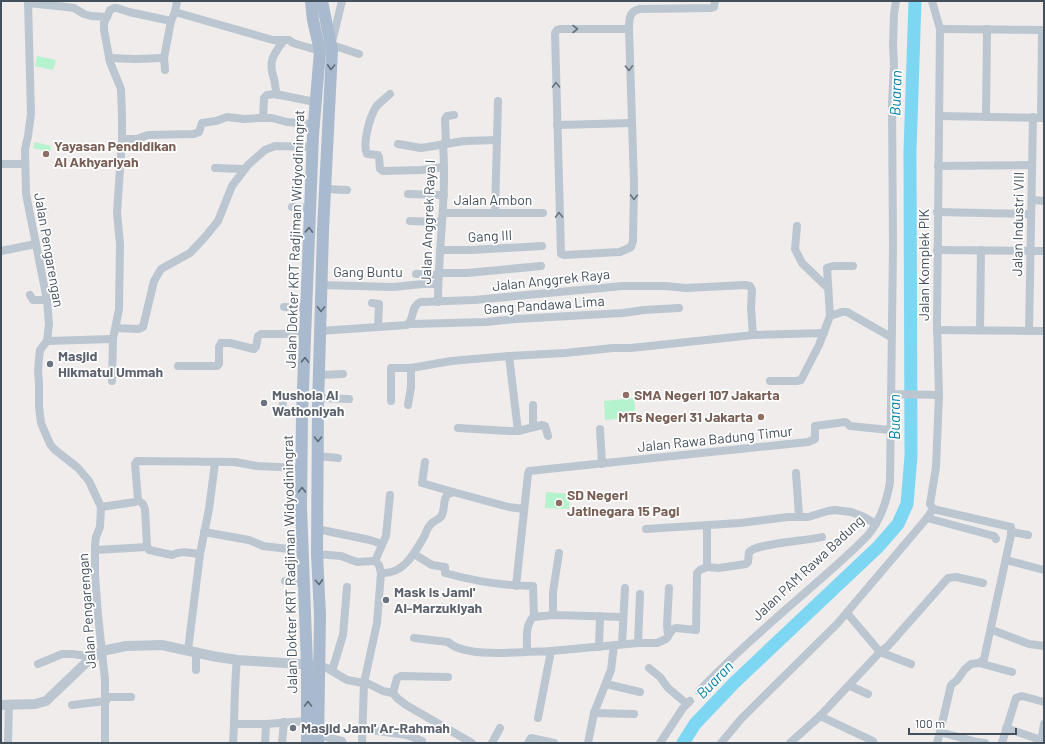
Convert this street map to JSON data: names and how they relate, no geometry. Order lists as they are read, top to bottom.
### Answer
{
  "streets": {
    "main road": ["Jalan Dokter KRT Radjiman Widyodiningrat"],
    "street": [
      "Jalan Ambon",
      "Jalan Anggrek Raya I",
      "Jalan Industri VIII",
      "Gang III",
      "Jalan Pengarengan",
      "Jalan Komplek PIK",
      "Gang Buntu",
      "Jalan Anggrek Raya",
      "Gang Pandawa Lima",
      "Jalan Rawa Badung Timur",
      "Jalan PAM Rawa Badung"
    ]
  },
  "crossings": [
    ["Jalan Ambon", "Jalan Anggrek Raya I"],
    ["Jalan Anggrek Raya I", "Gang III"],
    ["Jalan Anggrek Raya I", "Gang Buntu"],
    ["Jalan Anggrek Raya I", "Jalan Anggrek Raya"],
    ["Jalan Industri VIII", "Jalan Komplek PIK"],
    ["Jalan Dokter KRT Radjiman Widyodiningrat", "Gang Buntu"],
    ["Jalan Anggrek Raya", "Gang Pandawa Lima"],
    ["Jalan Rawa Badung Timur", "Jalan PAM Rawa Badung"]
  ],
  "water": ["Buaran"],
  "places": [
    "Yayasan Pendidikan Al Akhyariyah",
    "Masjid Hikmatul Ummah",
    "SMA Negeri 107 Jakarta",
    "Mushola Al Wathoniyah",
    "MTs Negeri 31 Jakarta",
    "SD Negeri Jatinegara 15 Pagi",
    "Mask is Jami' Al-Marzukiyah",
    "Masjid Jami' Ar-Rahmah"
  ],
  "scale_bar": "100 m"
}
